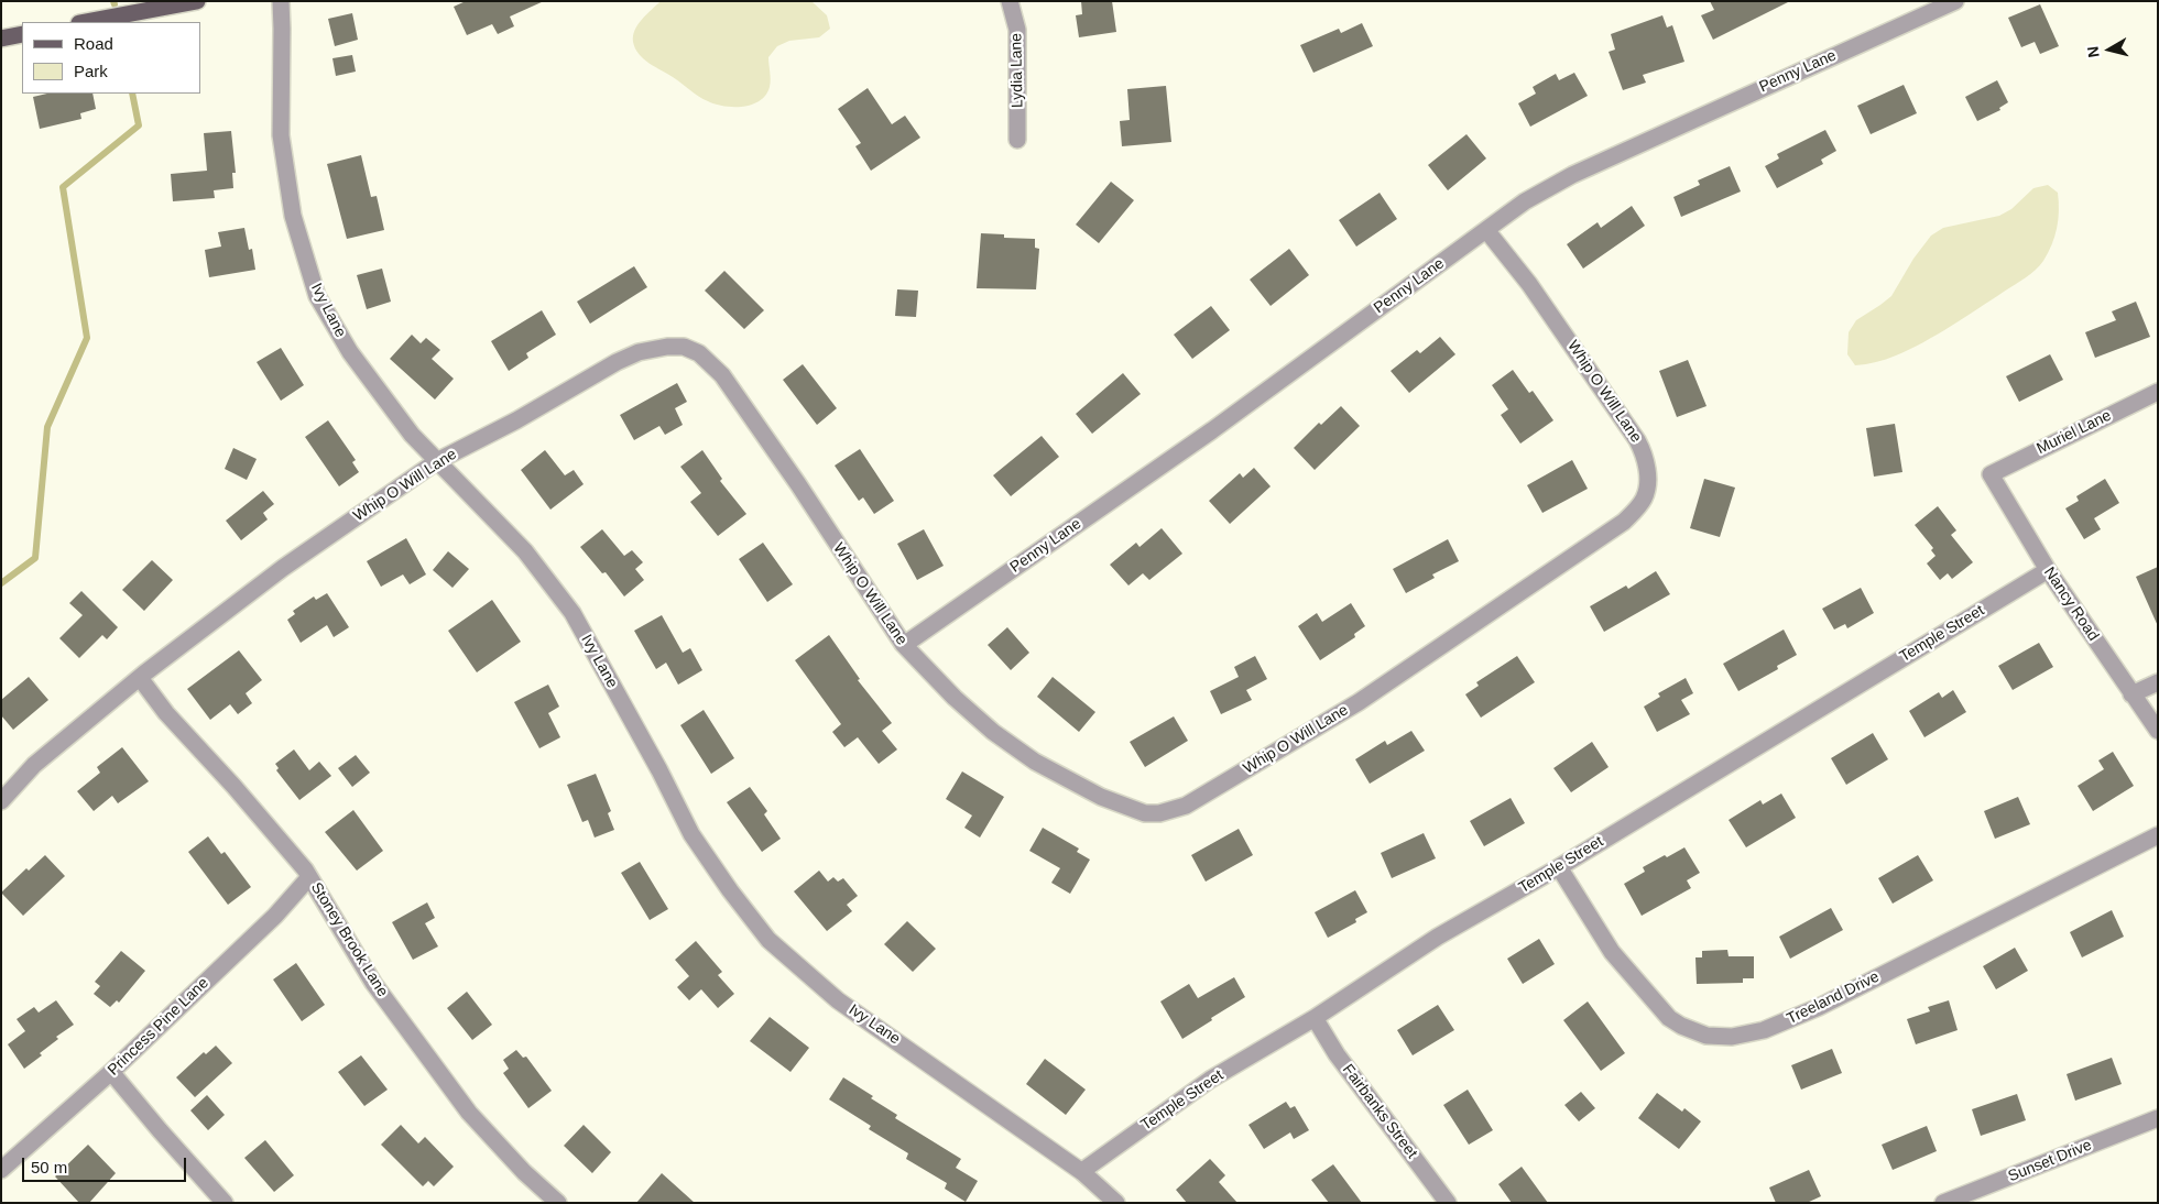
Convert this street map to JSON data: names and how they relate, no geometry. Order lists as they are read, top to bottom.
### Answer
{
  "streets": {
    "street": [
      "Lydia Lane",
      "Penny Lane",
      "Ivy Lane",
      "Whip O Will Lane",
      "Muriel Lane",
      "Nancy Road",
      "Temple Street",
      "Stoney Brook Lane",
      "Treeland Drive",
      "Princess Pine Lane",
      "Fairbanks Street",
      "Sunset Drive"
    ]
  },
  "crossings": [
    ["Penny Lane", "Whip O Will Lane"],
    ["Ivy Lane", "Whip O Will Lane"],
    ["Ivy Lane", "Temple Street"],
    ["Whip O Will Lane", "Stoney Brook Lane"],
    ["Muriel Lane", "Nancy Road"],
    ["Nancy Road", "Temple Street"],
    ["Temple Street", "Treeland Drive"],
    ["Temple Street", "Fairbanks Street"],
    ["Stoney Brook Lane", "Princess Pine Lane"]
  ],
  "legend": ["Road", "Park"],
  "scale_bar": "50 m",
  "north": "left"
}
